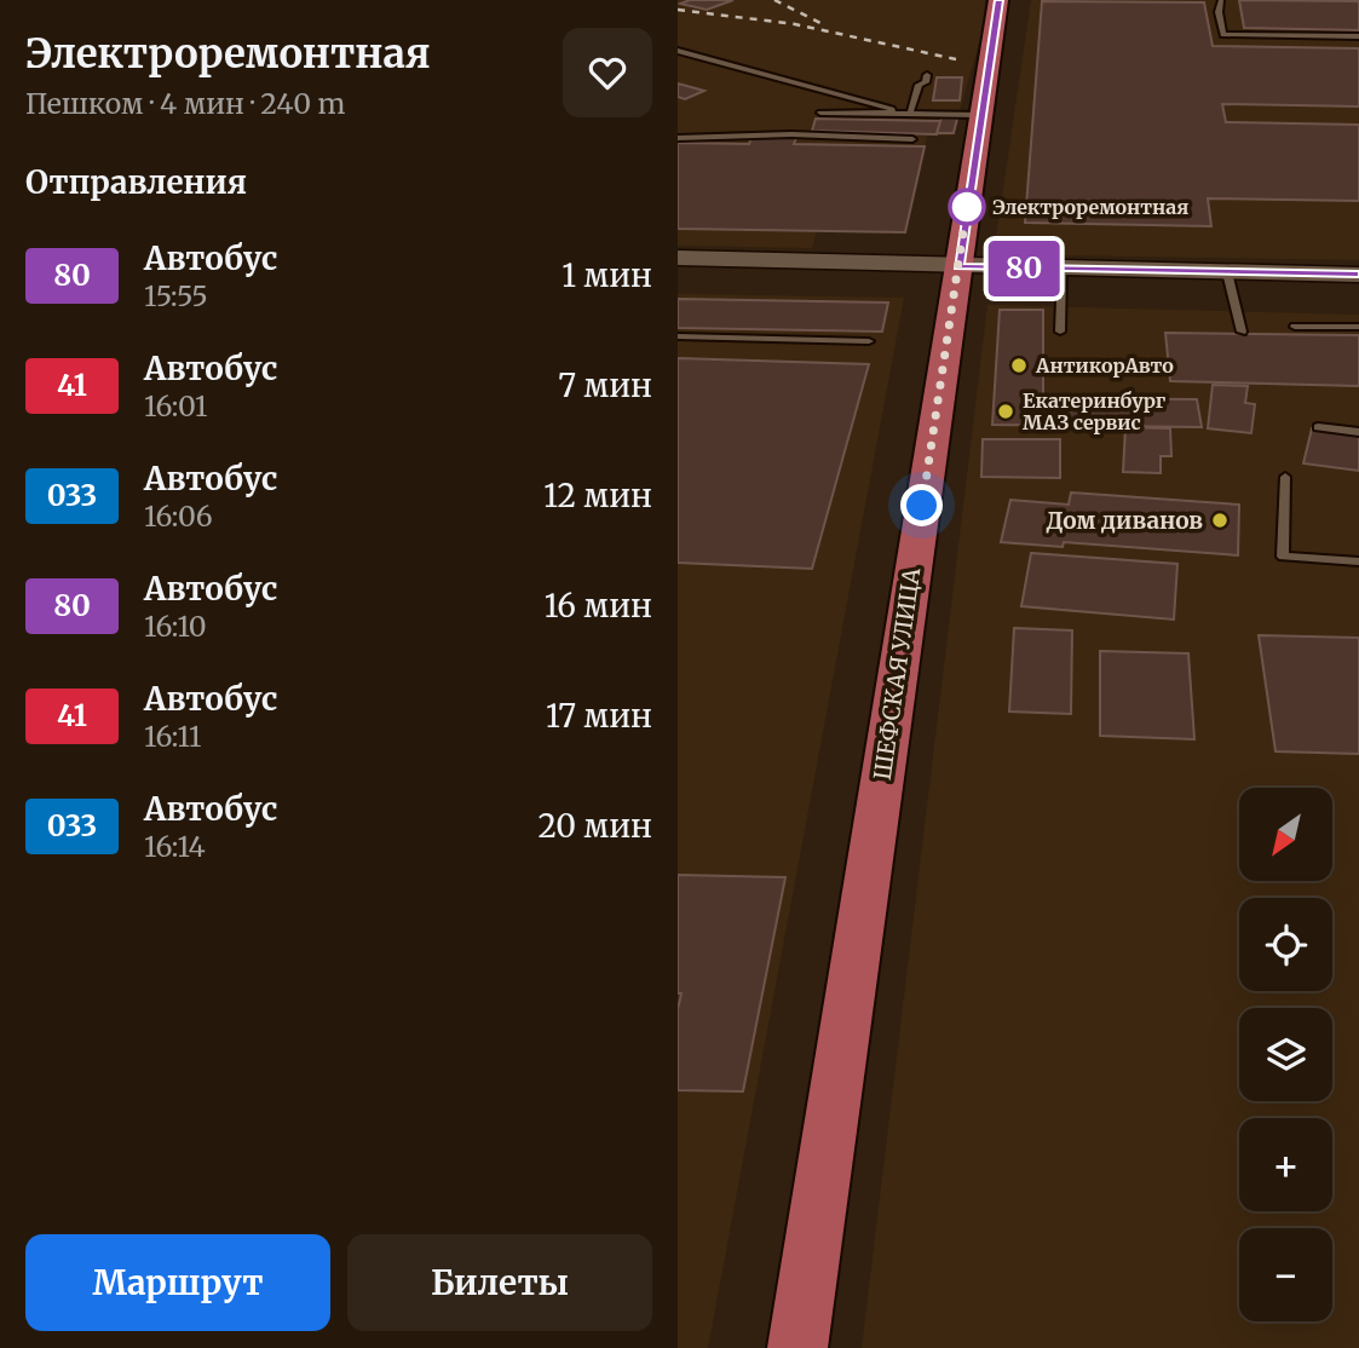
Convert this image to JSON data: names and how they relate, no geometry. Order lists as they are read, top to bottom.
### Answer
{
  "streets": {
    "main road": ["ШЕФСКАЯ УЛИЦА"]
  },
  "places": [
    "Электроремонтная",
    "АнтикорАвто",
    "Екатеринбург МАЗ сервис",
    "Дом диванов"
  ],
  "lines": ["bus line 80"],
  "north": "bottom left",
  "page": {
    "heading": [
      ["Электроремонтная", "Пешком · 4 мин · 240 m"],
      "Отправления"
    ],
    "on_map": "80",
    "list": [
      {
        "mark": "80",
        "name": "Автобус",
        "note": "15:55",
        "value": "1 мин"
      },
      {
        "mark": "41",
        "name": "Автобус",
        "note": "16:01",
        "value": "7 мин"
      },
      {
        "mark": "033",
        "name": "Автобус",
        "note": "16:06",
        "value": "12 мин"
      },
      {
        "mark": "80",
        "name": "Автобус",
        "note": "16:10",
        "value": "16 мин"
      },
      {
        "mark": "41",
        "name": "Автобус",
        "note": "16:11",
        "value": "17 мин"
      },
      {
        "mark": "033",
        "name": "Автобус",
        "note": "16:14",
        "value": "20 мин"
      }
    ],
    "map_buttons": ["+", "−"],
    "buttons": ["Маршрут", "Билеты"]
  }
}
